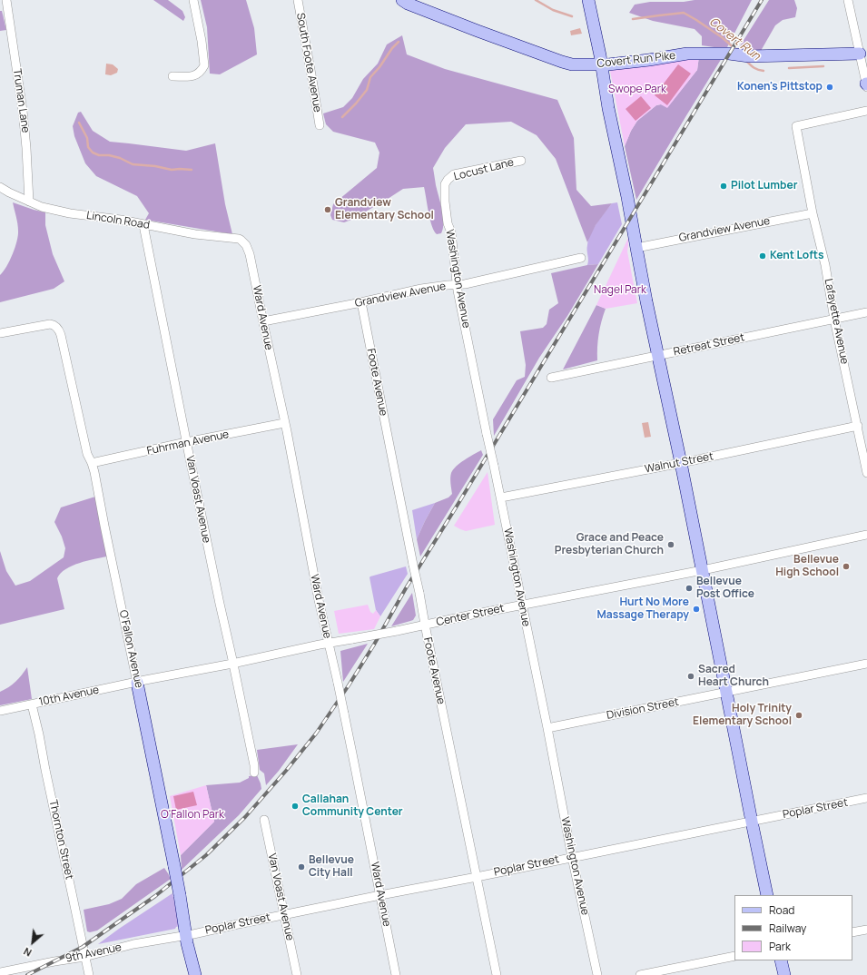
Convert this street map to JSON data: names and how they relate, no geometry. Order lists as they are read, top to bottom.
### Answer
{
  "streets": {
    "street": [
      "Covert Run Pike",
      "South Foote Avenue",
      "Truman Lane",
      "Locust Lane",
      "Lincoln Road",
      "Grandview Avenue",
      "Washington Avenue",
      "Ward Avenue",
      "Lafayette Avenue",
      "Retreat Street",
      "Foote Avenue",
      "Fuhrman Avenue",
      "Walnut Street",
      "Van Voast Avenue",
      "Center Street",
      "O’Fallon Avenue",
      "10th Avenue",
      "Division Street",
      "Poplar Street",
      "Thornton Street",
      "9th Avenue"
    ]
  },
  "crossings": [
    ["Truman Lane", "Lincoln Road"],
    ["Locust Lane", "Washington Avenue"],
    ["Lincoln Road", "Ward Avenue"],
    ["Lincoln Road", "Van Voast Avenue"],
    ["Grandview Avenue", "Washington Avenue"],
    ["Grandview Avenue", "Ward Avenue"],
    ["Grandview Avenue", "Lafayette Avenue"],
    ["Grandview Avenue", "Foote Avenue"],
    ["Washington Avenue", "Walnut Street"],
    ["Washington Avenue", "Center Street"],
    ["Washington Avenue", "Division Street"],
    ["Washington Avenue", "Poplar Street"],
    ["Ward Avenue", "Fuhrman Avenue"],
    ["Ward Avenue", "Center Street"],
    ["Ward Avenue", "Poplar Street"],
    ["Lafayette Avenue", "Retreat Street"],
    ["Lafayette Avenue", "Walnut Street"],
    ["Foote Avenue", "Center Street"],
    ["Foote Avenue", "Poplar Street"],
    ["Fuhrman Avenue", "Van Voast Avenue"],
    ["Fuhrman Avenue", "O’Fallon Avenue"],
    ["Van Voast Avenue", "Center Street"],
    ["Van Voast Avenue", "Poplar Street"],
    ["Center Street", "O’Fallon Avenue"],
    ["Center Street", "10th Avenue"],
    ["O’Fallon Avenue", "10th Avenue"],
    ["O’Fallon Avenue", "Poplar Street"],
    ["O’Fallon Avenue", "9th Avenue"],
    ["10th Avenue", "Thornton Street"],
    ["Poplar Street", "9th Avenue"],
    ["Thornton Street", "9th Avenue"]
  ],
  "water": ["Covert Run"],
  "parks": ["Swope Park", "Nagel Park", "O'Fallon Park"],
  "places": [
    "Konen's Pittstop",
    "Pilot Lumber",
    "Grandview Elementary School",
    "Kent Lofts",
    "Grace and Peace Presbyterian Church",
    "Bellevue High School",
    "Bellevue Post Office",
    "Hurt No More Massage Therapy",
    "Sacred Heart Church",
    "Holy Trinity Elementary School",
    "Callahan Community Center",
    "Bellevue City Hall"
  ],
  "legend": ["Road", "Railway", "Park"],
  "north": "bottom left"
}
